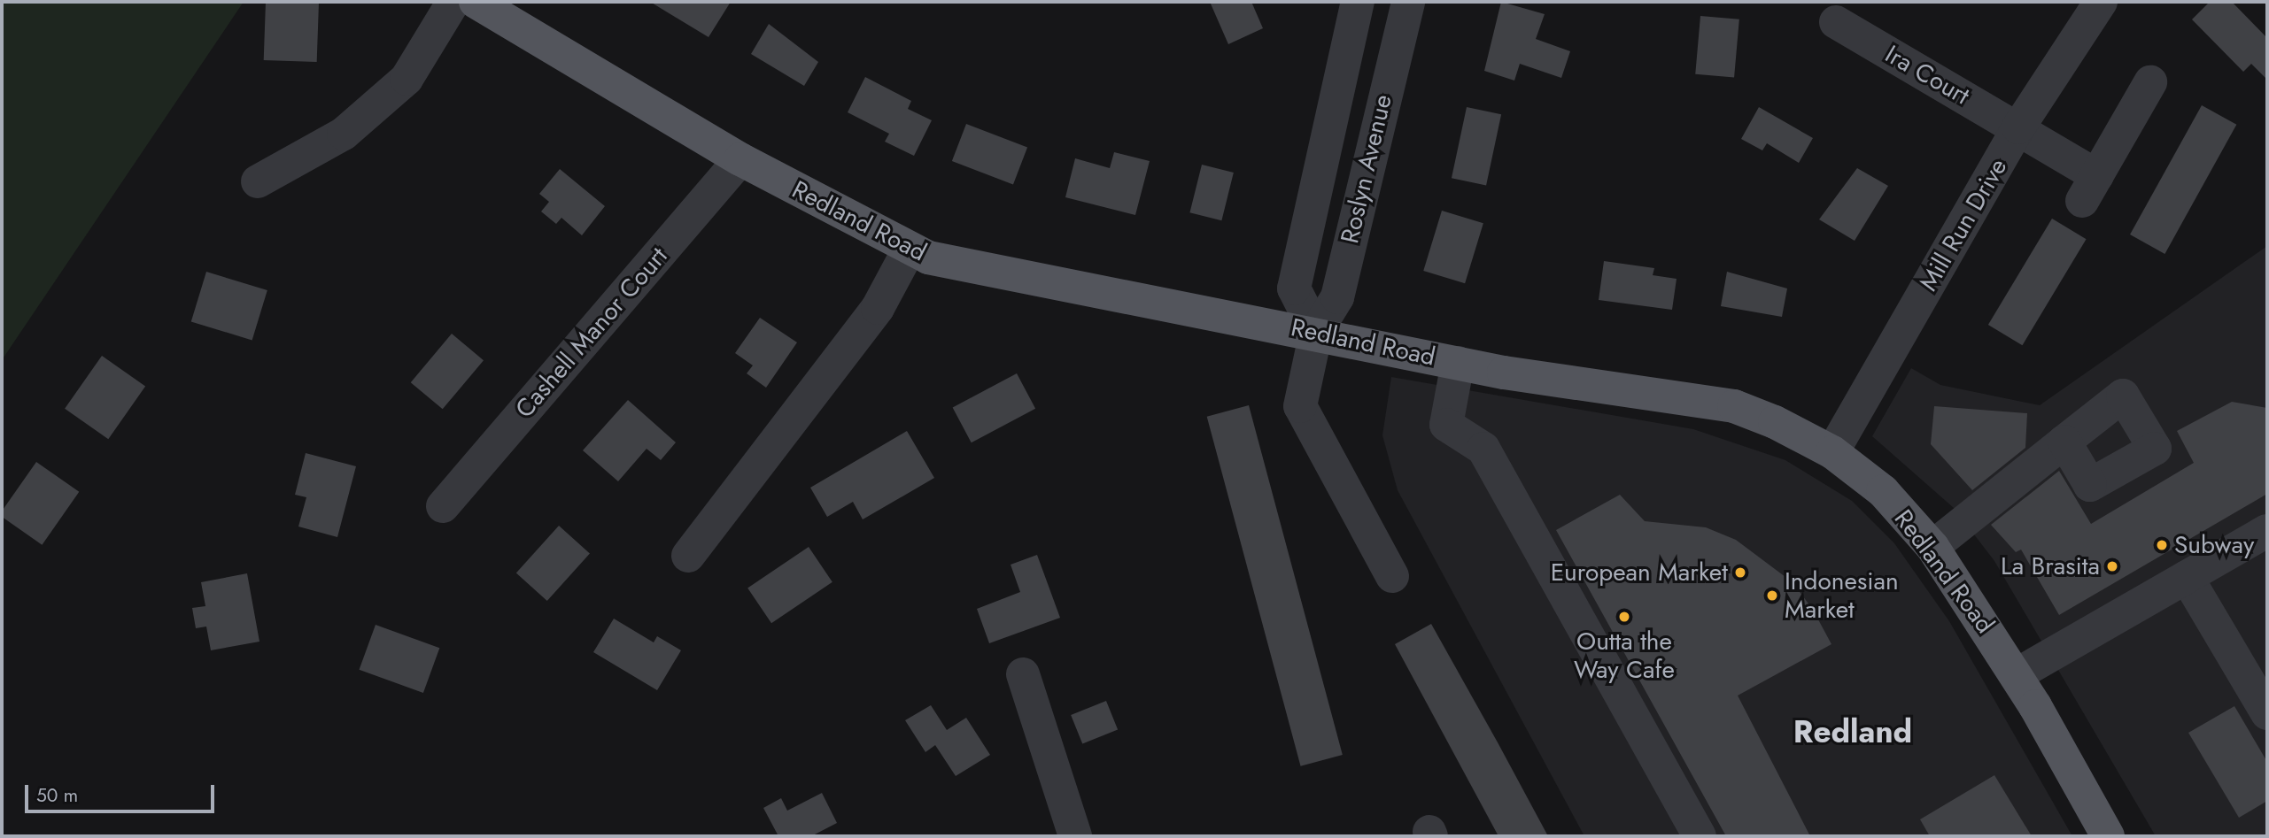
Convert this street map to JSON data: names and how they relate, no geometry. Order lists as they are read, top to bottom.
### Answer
{
  "streets": {
    "main road": ["Redland Road"],
    "street": [
      "Ira Court",
      "Roslyn Avenue",
      "Mill Run Drive",
      "Cashell Manor Court"
    ]
  },
  "crossings": [
    ["Ira Court", "Mill Run Drive"],
    ["Roslyn Avenue", "Redland Road"],
    ["Redland Road", "Mill Run Drive"],
    ["Redland Road", "Cashell Manor Court"]
  ],
  "districts": ["Redland"],
  "places": [
    "Subway",
    "La Brasita",
    "European Market",
    "Indonesian Market",
    "Outta the Way Cafe"
  ],
  "scale_bar": "50 m"
}
